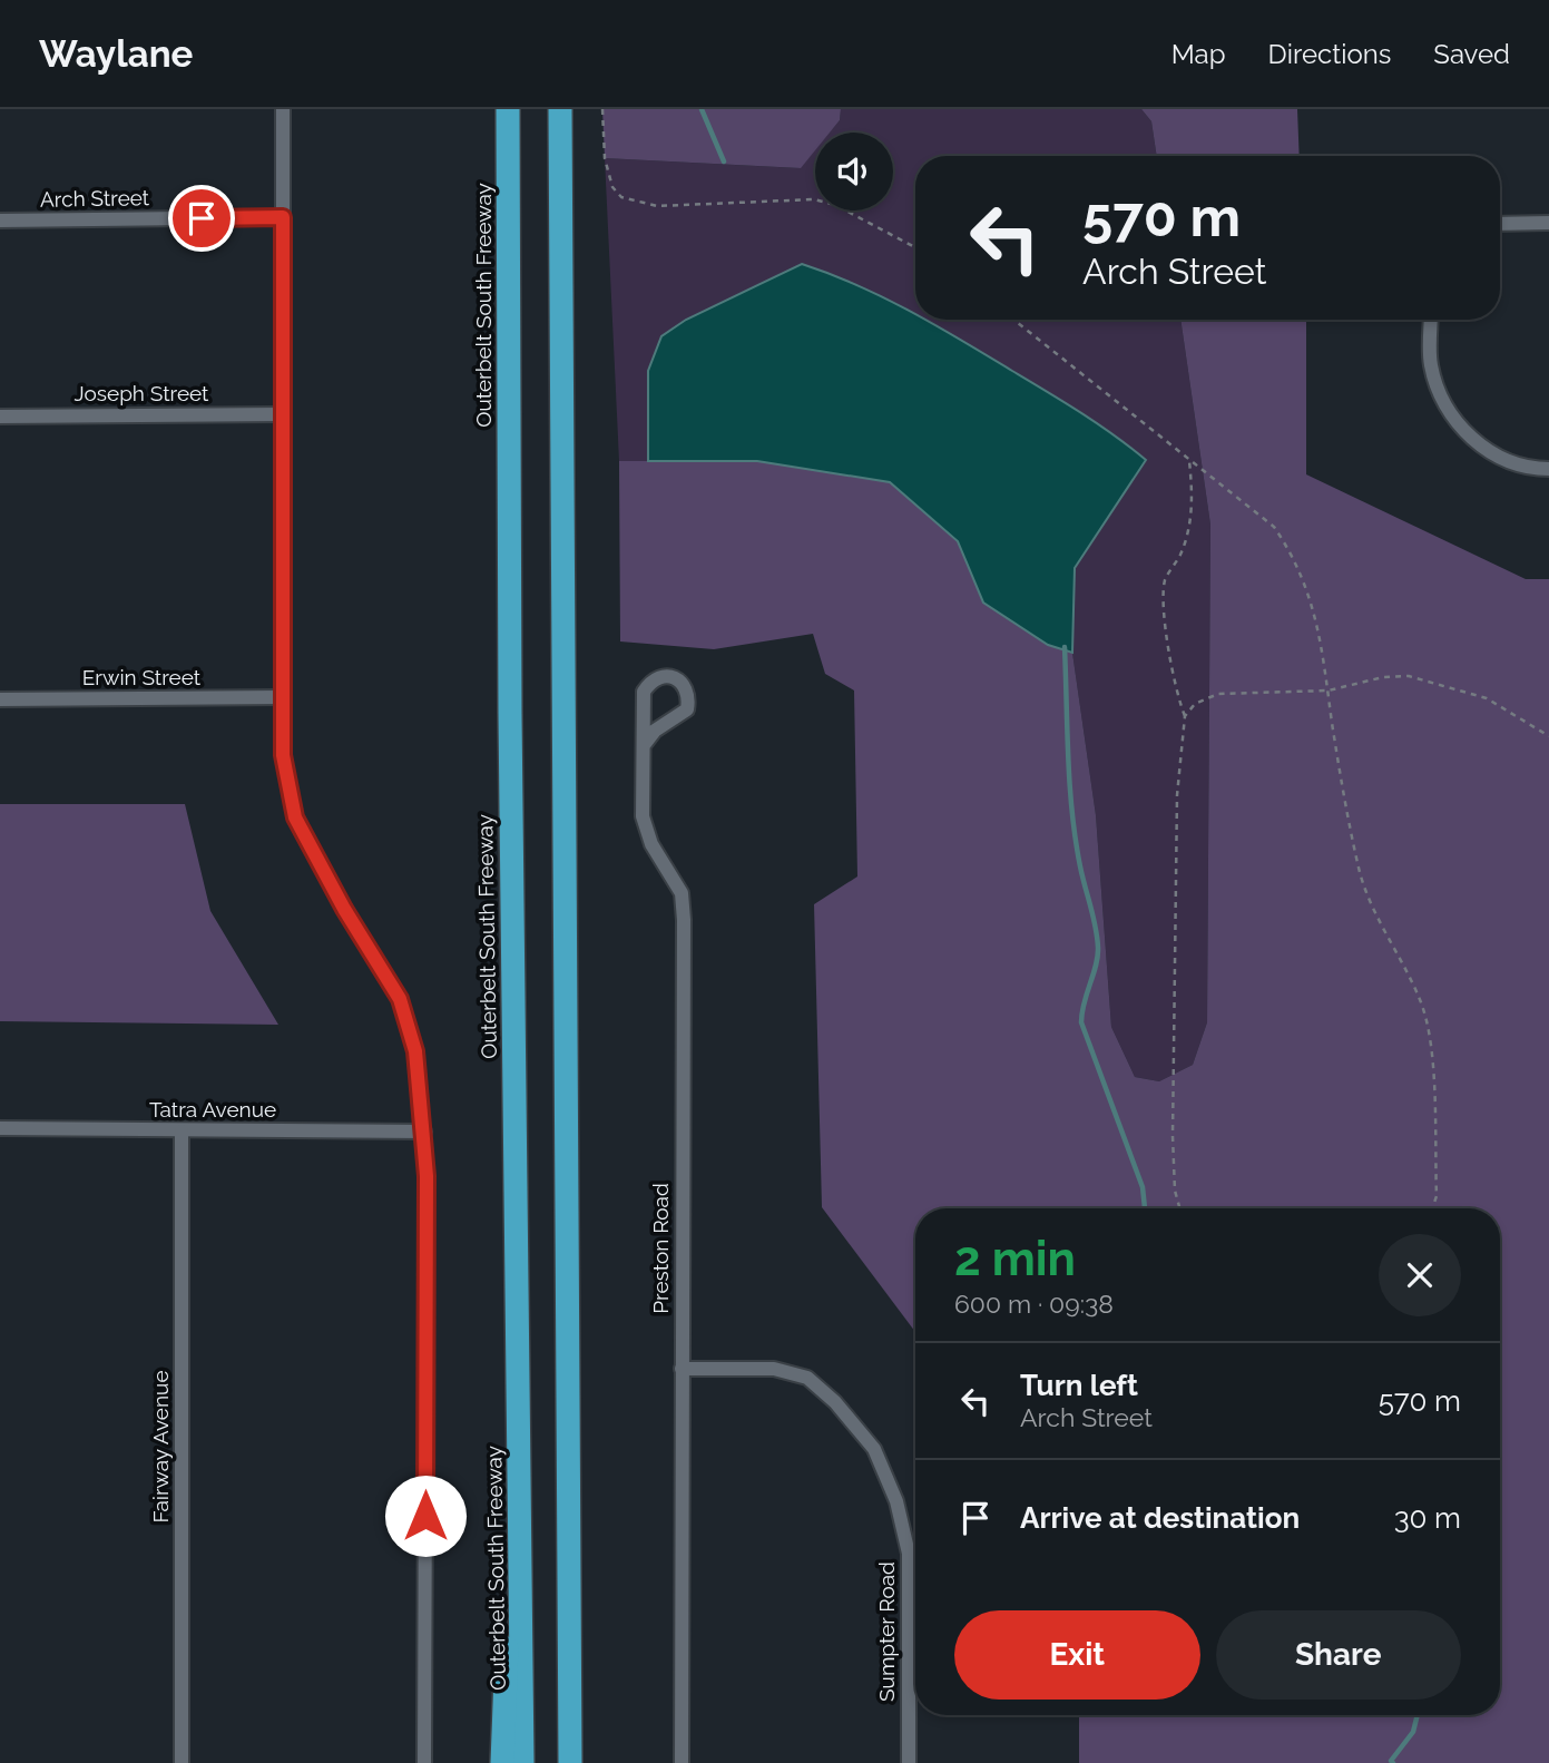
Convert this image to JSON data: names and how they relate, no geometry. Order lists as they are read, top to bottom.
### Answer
{
  "streets": {
    "highway": ["Outerbelt South Freeway"],
    "street": [
      "Arch Street",
      "Joseph Street",
      "Erwin Street",
      "Tatra Avenue",
      "Preston Road",
      "Fairway Avenue",
      "Sumpter Road"
    ]
  },
  "crossings": [
    ["Tatra Avenue", "Fairway Avenue"],
    ["Preston Road", "Sumpter Road"]
  ],
  "page": {
    "header": "Waylane",
    "nav": ["Map", "Directions", "Saved"],
    "turn": ["570 m", "Arch Street"],
    "heading": ["2 min", "600 m · 09:38"],
    "list": [
      {
        "name": "Turn left",
        "note": "Arch Street",
        "value": "570 m"
      },
      {
        "name": "Arrive at destination",
        "value": "30 m"
      }
    ],
    "buttons": ["Exit", "Share"]
  }
}
